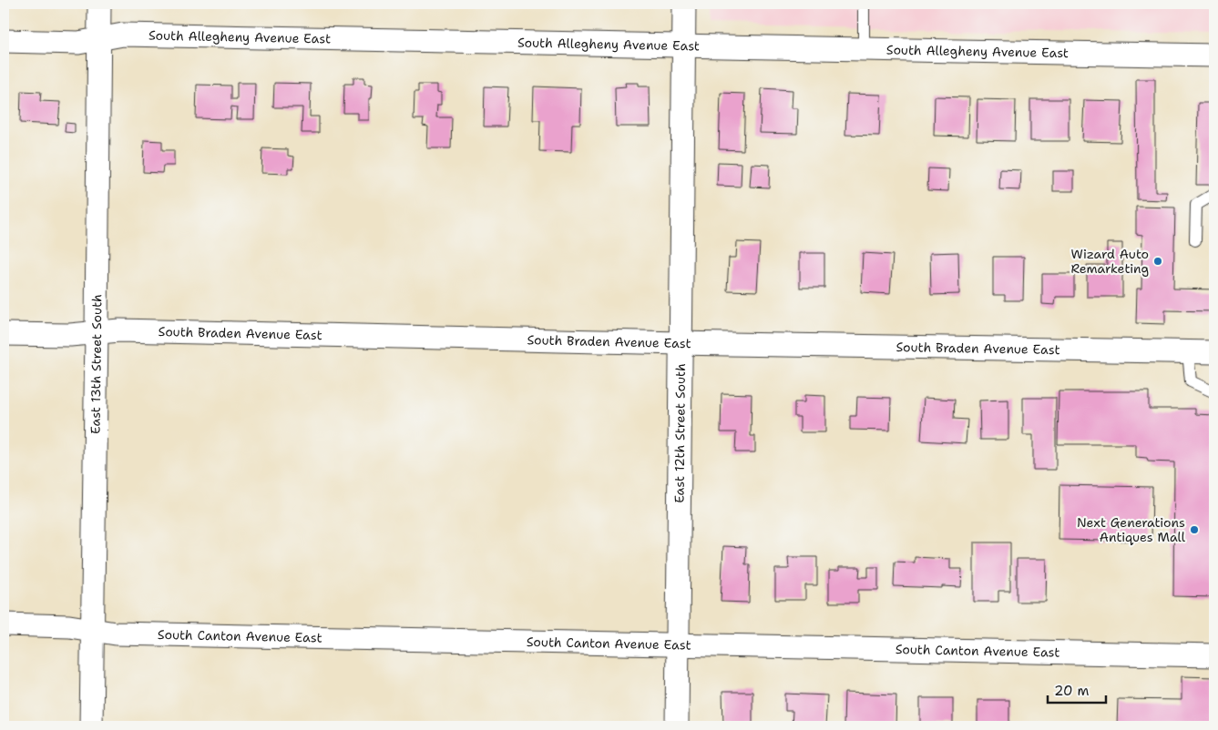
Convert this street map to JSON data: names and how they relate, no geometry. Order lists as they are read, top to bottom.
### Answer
{
  "streets": {
    "street": [
      "South Allegheny Avenue East",
      "South Braden Avenue East",
      "East 13th Street South",
      "East 12th Street South",
      "South Canton Avenue East"
    ]
  },
  "crossings": [
    ["South Allegheny Avenue East", "East 13th Street South"],
    ["South Allegheny Avenue East", "East 12th Street South"],
    ["South Braden Avenue East", "East 13th Street South"],
    ["South Braden Avenue East", "East 12th Street South"],
    ["East 13th Street South", "South Canton Avenue East"],
    ["East 12th Street South", "South Canton Avenue East"]
  ],
  "places": ["Wizard Auto Remarketing", "Next Generations Antiques Mall"],
  "scale_bar": "20 m"
}
